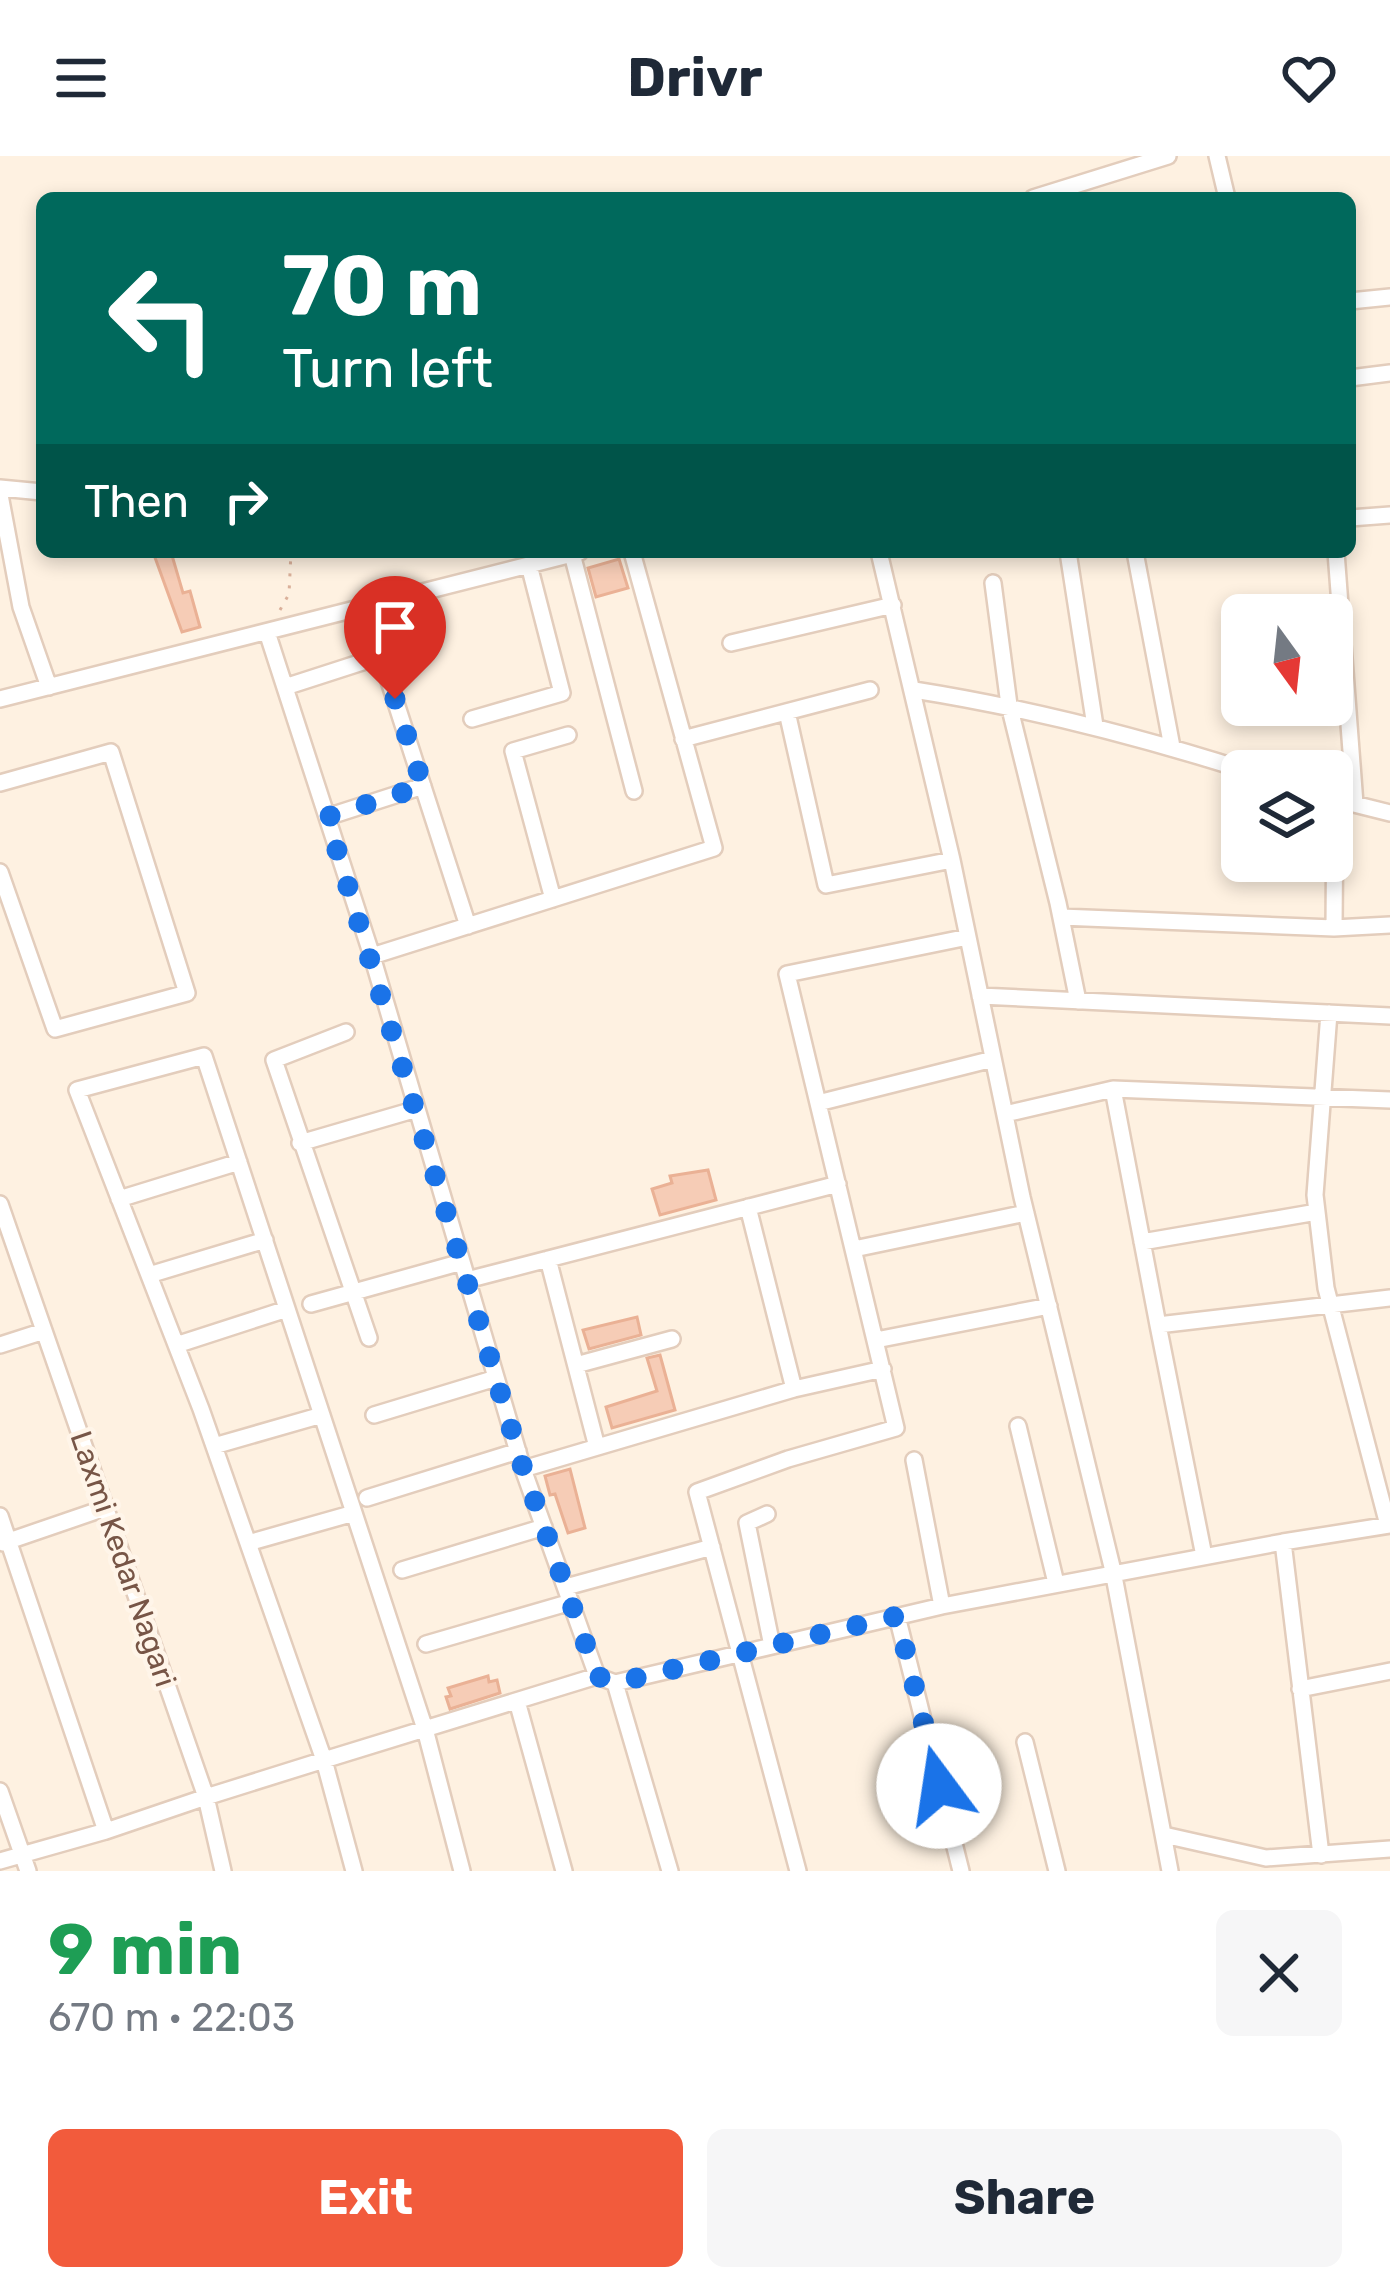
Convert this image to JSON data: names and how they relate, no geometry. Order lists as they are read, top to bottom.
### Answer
{
  "streets": {
    "street": ["Laxmi Kedar Nagari"]
  },
  "north": "bottom",
  "page": {
    "header": "Drivr",
    "turn": ["70 m", "Turn left"],
    "then": "Then",
    "heading": ["9 min", "670 m · 22:03"],
    "buttons": ["Exit", "Share"]
  }
}
